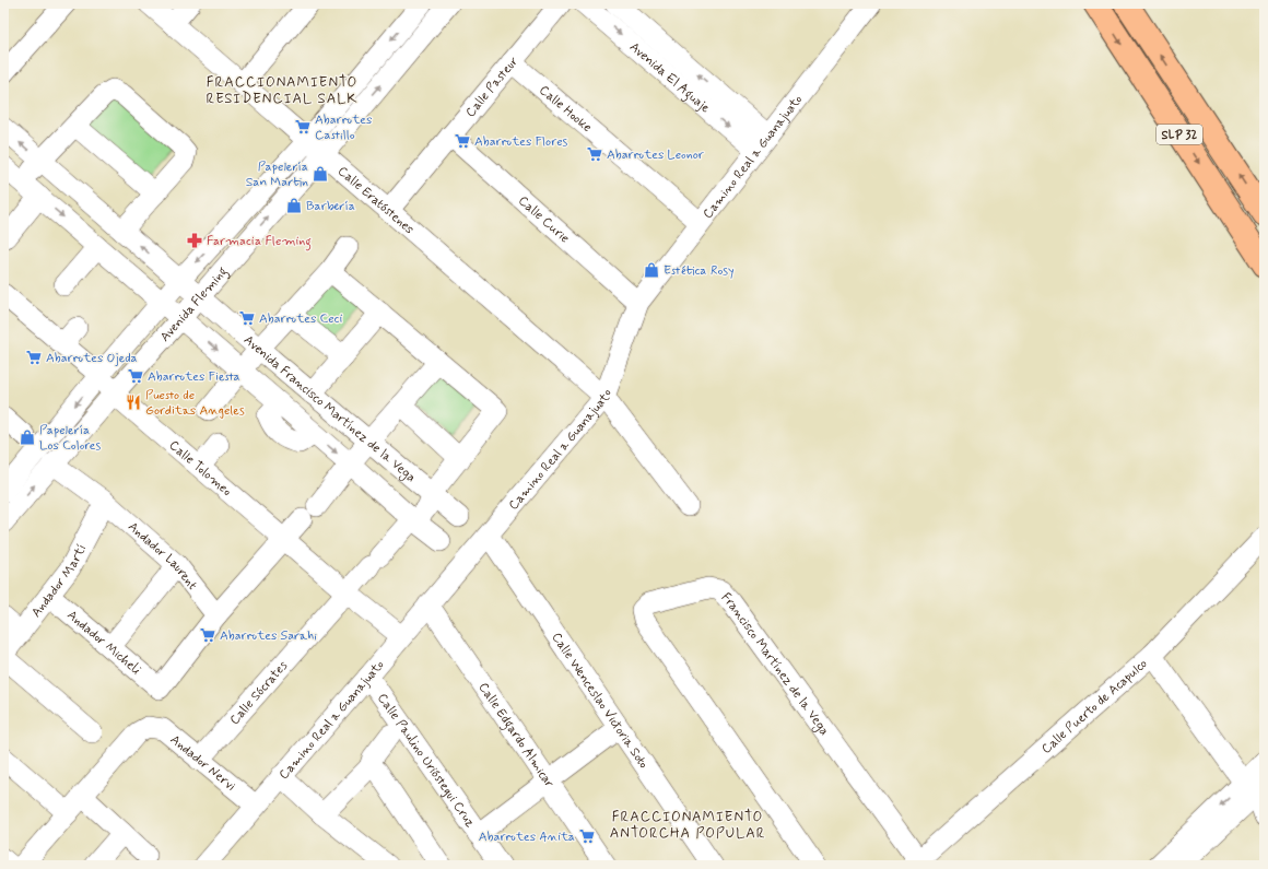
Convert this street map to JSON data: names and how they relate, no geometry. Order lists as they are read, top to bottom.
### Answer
{
  "streets": {
    "highway": ["SLP 32"],
    "street": [
      "Avenida El Aguaje",
      "Calle Pasteur",
      "Calle Hooke",
      "Camino Real a Guanajuato",
      "Calle Eratóstenes",
      "Calle Curie",
      "Avenida Fleming",
      "Avenida Francisco Martínez de la Vega",
      "Calle Tolomeo",
      "Andador Laurent",
      "Andador Martí",
      "Andador Micheli",
      "Francisco Martínez de la Vega",
      "Calle Sócrates",
      "Calle Wenceslao Victoria Soto",
      "Calle Puerto de Acapulco",
      "Calle Edgardo Almicar",
      "Calle Paulino Urióstegui Cruz",
      "Andador Nervi"
    ]
  },
  "crossings": [
    ["Avenida El Aguaje", "Camino Real a Guanajuato"],
    ["Calle Pasteur", "Calle Hooke"],
    ["Calle Pasteur", "Calle Eratóstenes"],
    ["Calle Pasteur", "Calle Curie"],
    ["Calle Hooke", "Camino Real a Guanajuato"],
    ["Camino Real a Guanajuato", "Calle Eratóstenes"],
    ["Camino Real a Guanajuato", "Calle Curie"],
    ["Camino Real a Guanajuato", "Calle Tolomeo"],
    ["Camino Real a Guanajuato", "Calle Wenceslao Victoria Soto"],
    ["Camino Real a Guanajuato", "Calle Edgardo Almicar"],
    ["Camino Real a Guanajuato", "Calle Paulino Urióstegui Cruz"],
    ["Camino Real a Guanajuato", "Andador Nervi"],
    ["Calle Eratóstenes", "Avenida Fleming"],
    ["Avenida Fleming", "Avenida Francisco Martínez de la Vega"],
    ["Avenida Fleming", "Calle Tolomeo"],
    ["Avenida Fleming", "Andador Laurent"],
    ["Avenida Francisco Martínez de la Vega", "Calle Sócrates"],
    ["Calle Tolomeo", "Calle Sócrates"],
    ["Andador Laurent", "Andador Martí"],
    ["Andador Laurent", "Andador Micheli"],
    ["Andador Martí", "Andador Micheli"],
    ["Francisco Martínez de la Vega", "Calle Puerto de Acapulco"],
    ["Calle Sócrates", "Andador Nervi"]
  ],
  "districts": ["FRACCIONAMIENTO RESIDENCIAL SALK", "FRACCIONAMIENTO ANTORCHA POPULAR"],
  "places": {
    "supermarket": [
      "Abarrotes Castillo",
      "Abarrotes Flores",
      "Abarrotes Leonor",
      "Abarrotes Ceci",
      "Abarrotes Ojeda",
      "Abarrotes Fiesta",
      "Abarrotes Sarahi",
      "Abarrotes Anita"
    ],
    "shop": [
      "Papelería San Martin",
      "Barbería",
      "Estética Rosy",
      "Papelería Los Colores"
    ],
    "pharmacy": ["Farmacia Fleming"],
    "restaurant": ["Puesto de Gorditas Angeles"]
  }
}
